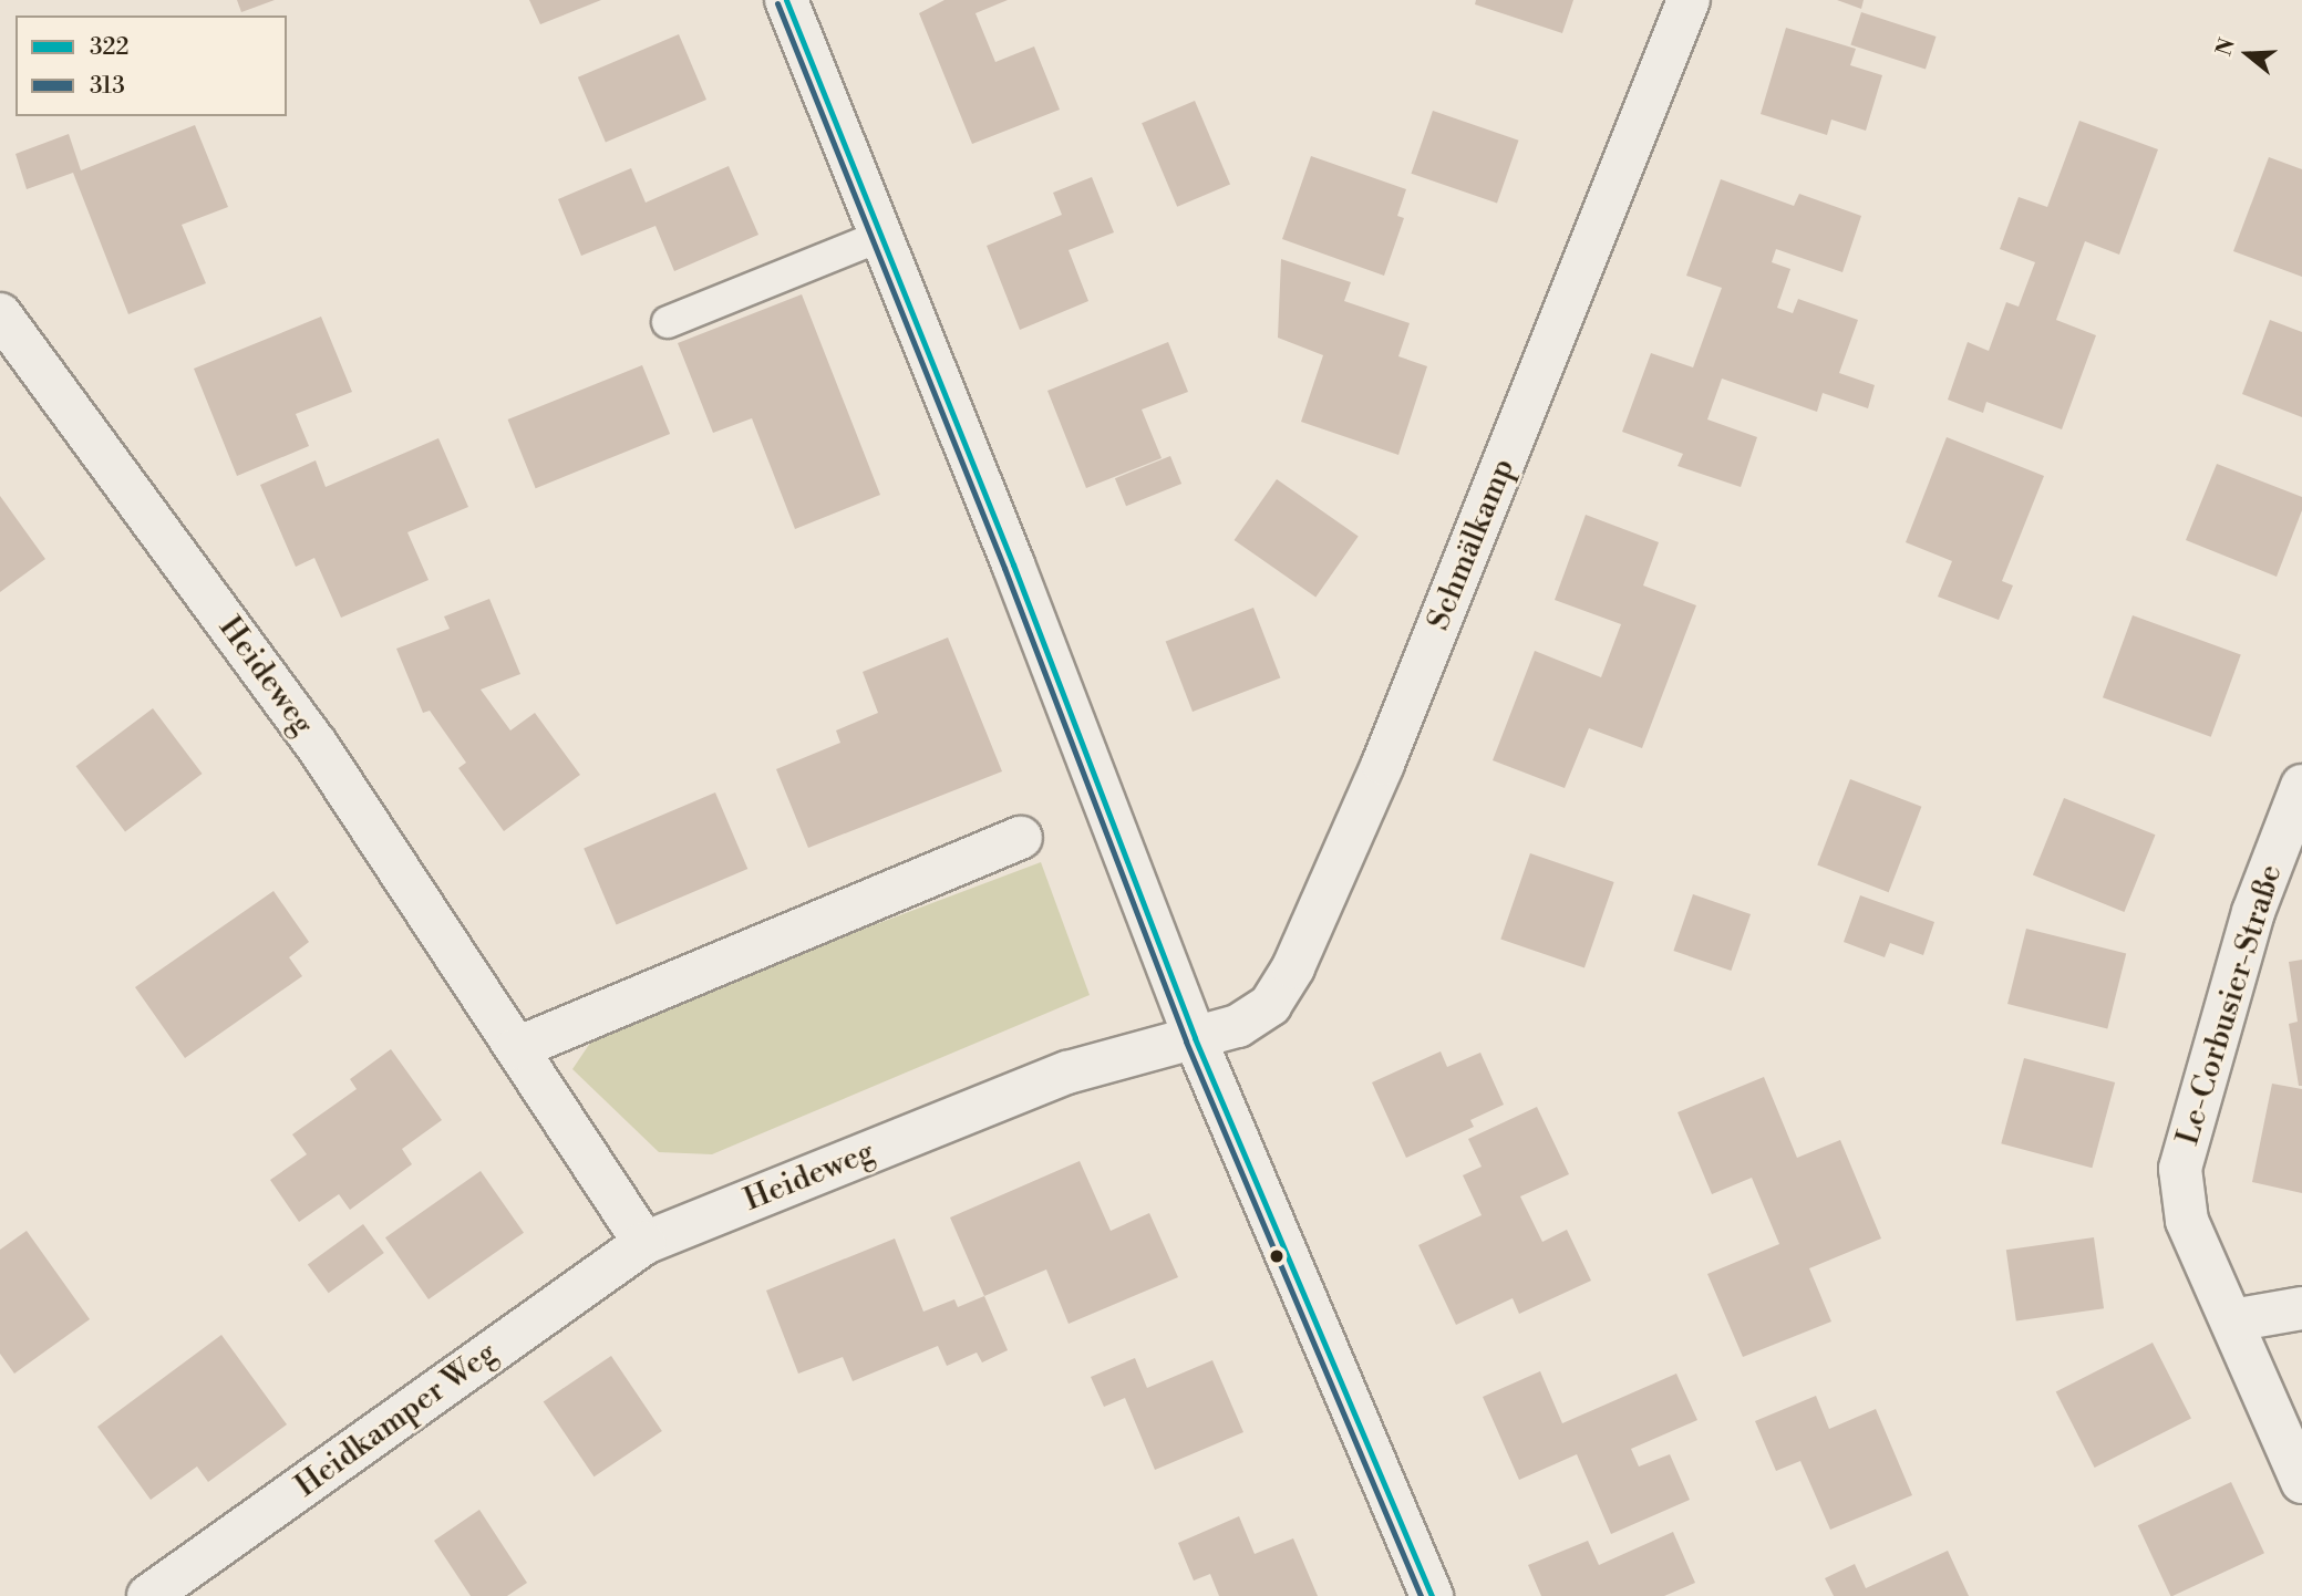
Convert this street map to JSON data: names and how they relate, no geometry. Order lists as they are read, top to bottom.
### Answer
{
  "streets": {
    "street": [
      "Schmälkamp",
      "Heideweg",
      "Le-Corbusier-Straße",
      "Heidkamper Weg"
    ]
  },
  "crossings": [
    ["Schmälkamp", "Heideweg"],
    ["Heideweg", "Heidkamper Weg"]
  ],
  "lines": ["transit line 322", "transit line 313"],
  "legend": ["322", "313"],
  "north": "left"
}
